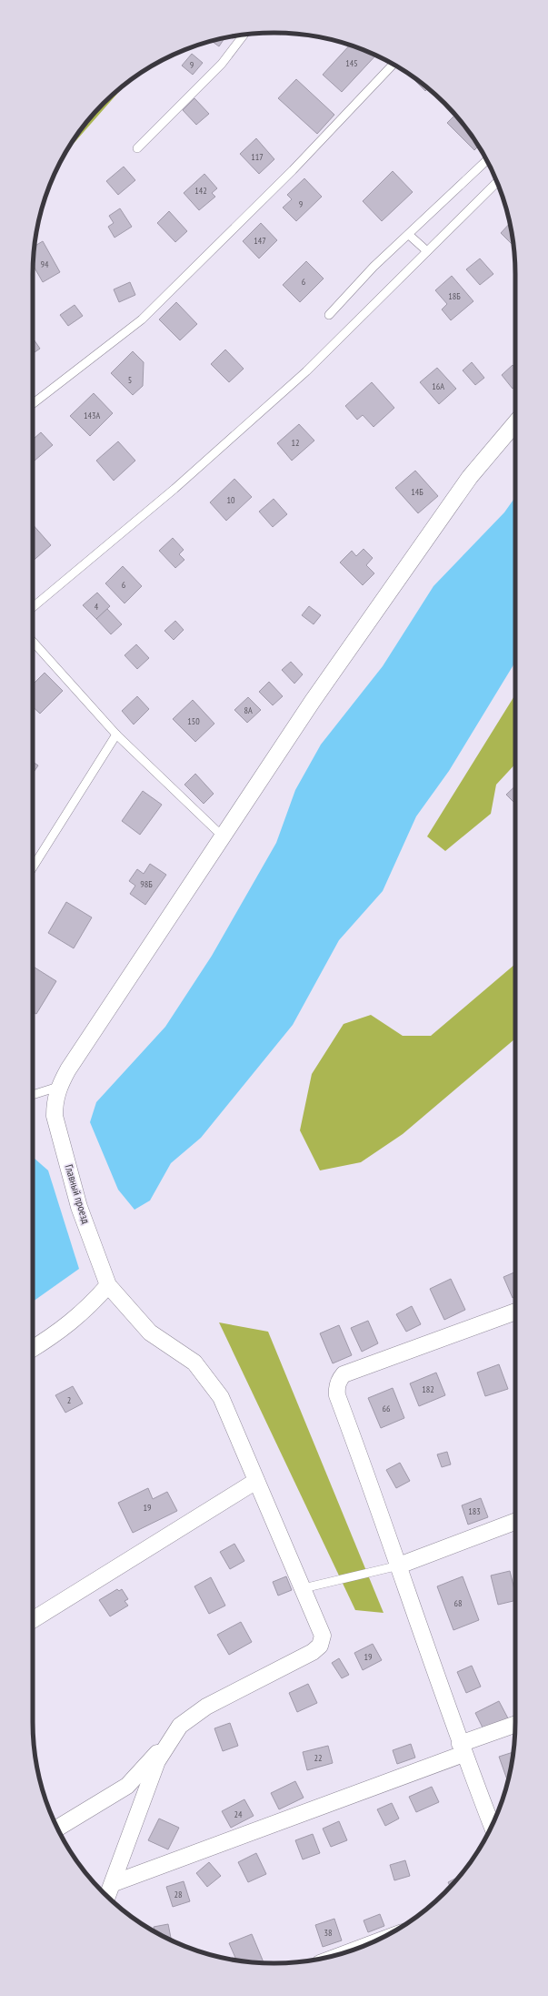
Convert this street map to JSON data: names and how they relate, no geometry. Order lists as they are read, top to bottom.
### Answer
{
  "streets": {
    "street": ["Главный проезд"]
  },
  "house_numbers": [
    "145",
    "9",
    "117",
    "142",
    "9",
    "147",
    "94",
    "6",
    "18Б",
    "5",
    "16А",
    "143А",
    "12",
    "14Б",
    "10",
    "6",
    "4",
    "8А",
    "150",
    "98Б",
    "182",
    "2",
    "66",
    "19",
    "183",
    "68",
    "19",
    "22",
    "24",
    "28",
    "38"
  ]
}
